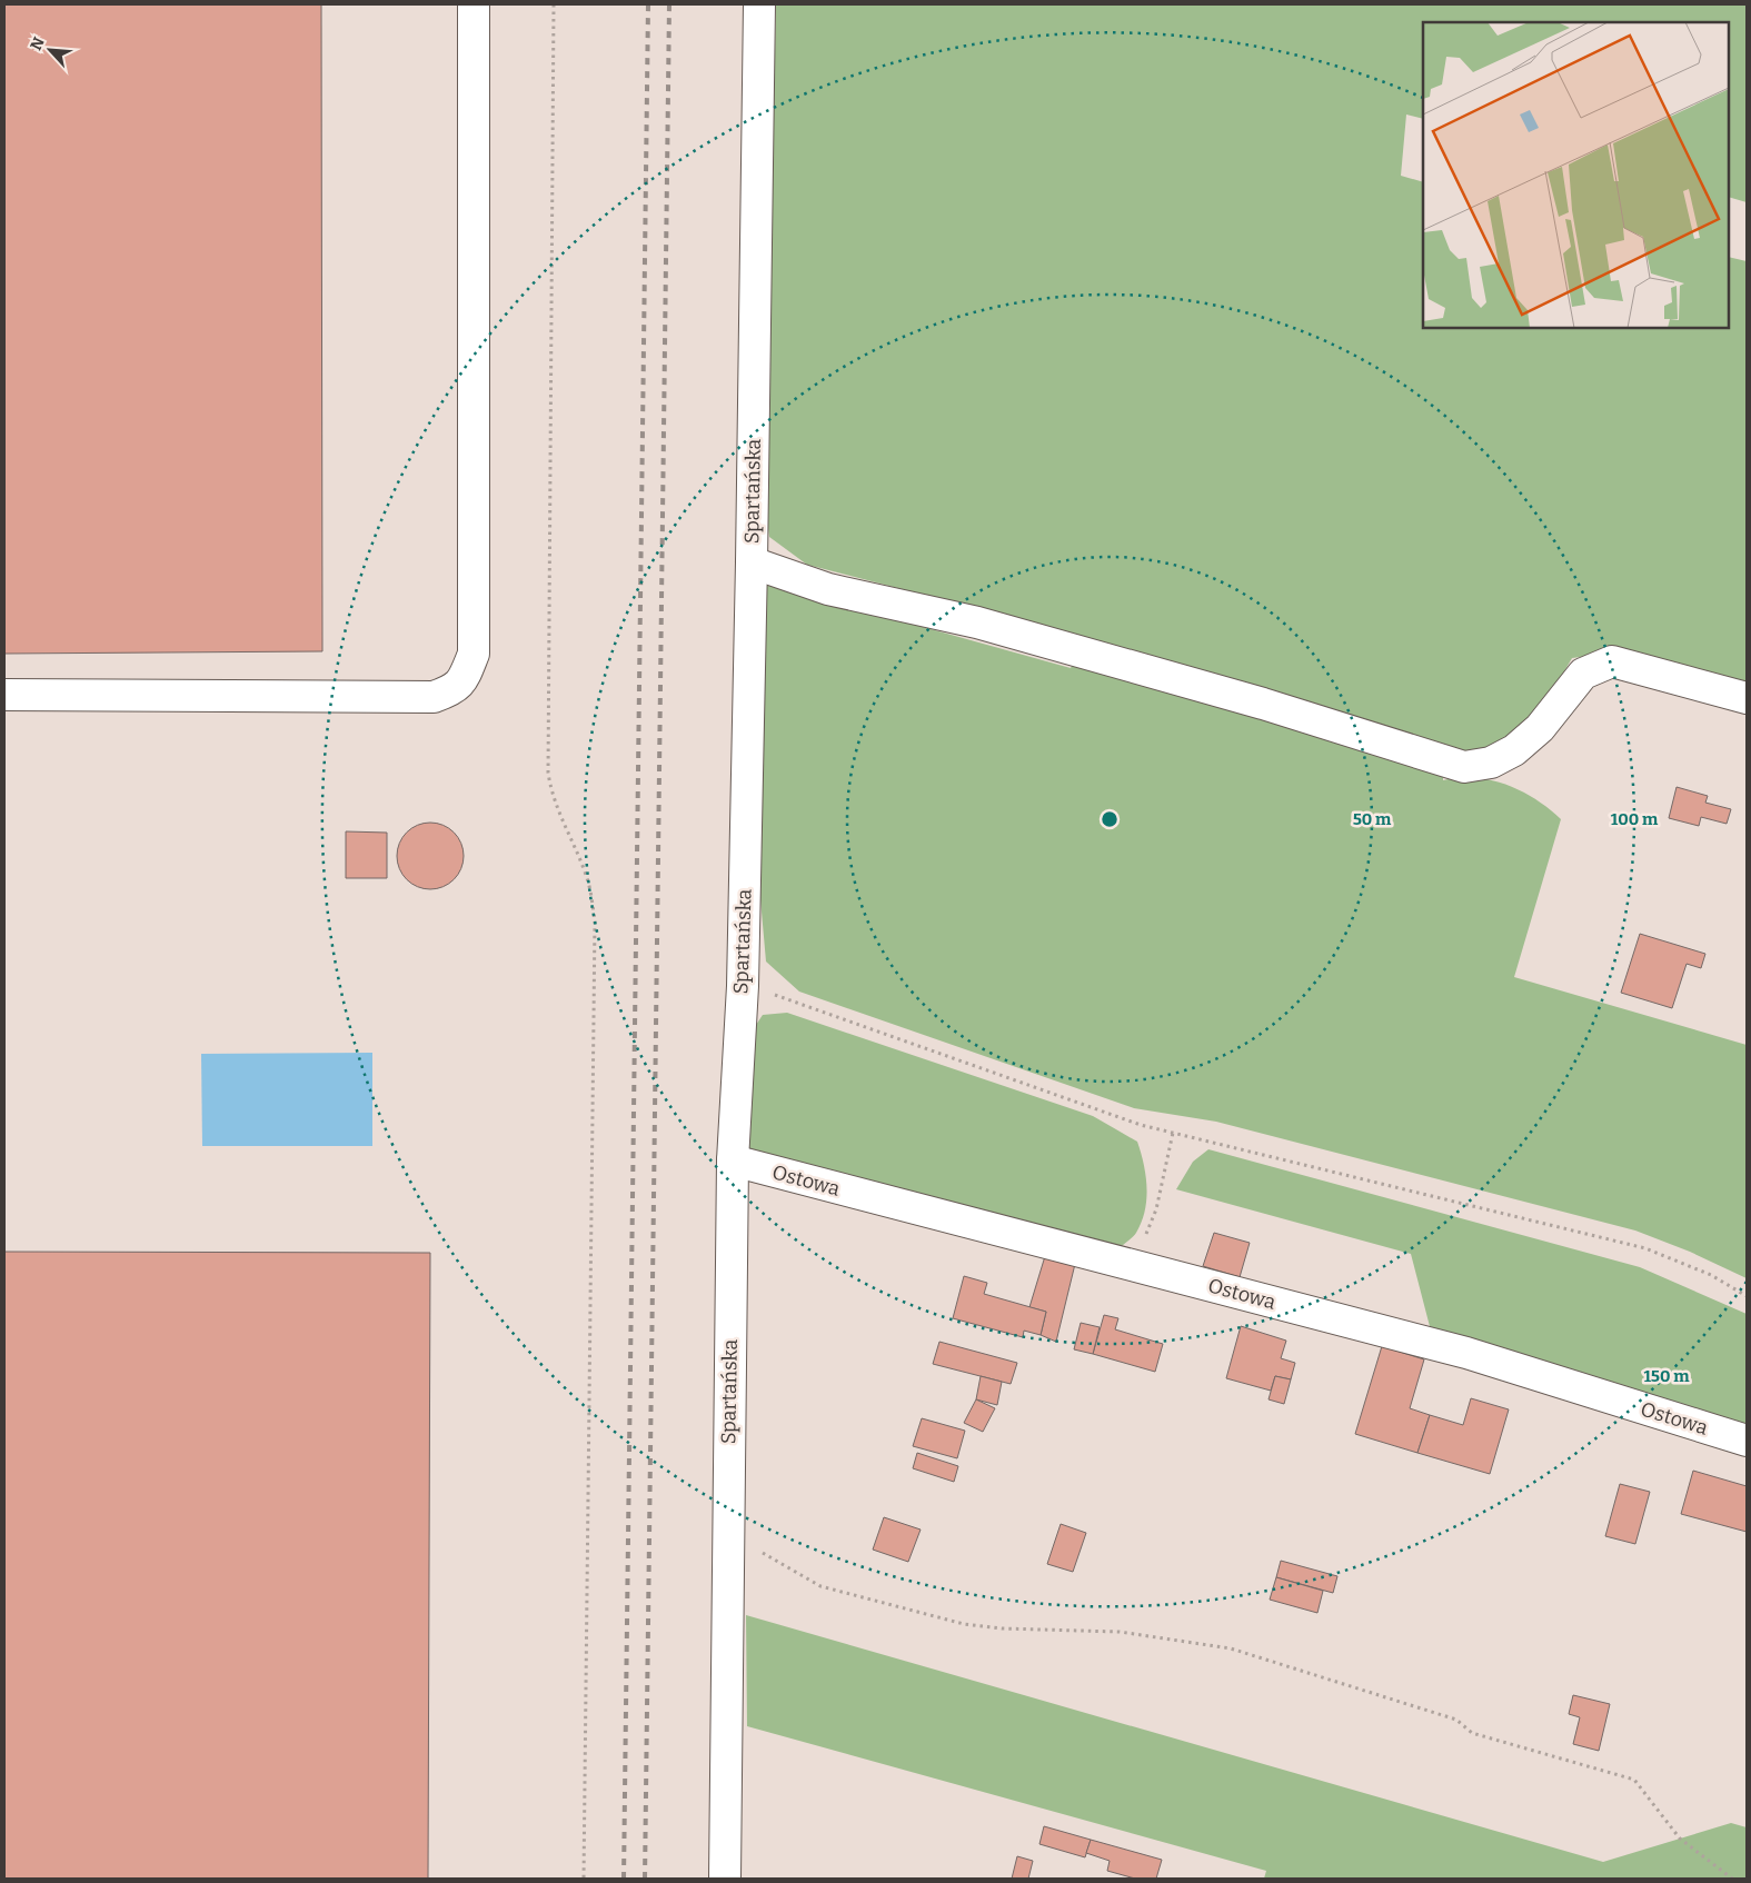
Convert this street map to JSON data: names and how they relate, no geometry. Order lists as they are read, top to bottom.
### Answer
{
  "streets": {
    "street": ["Spartańska", "Ostowa"]
  },
  "crossings": [
    ["Spartańska", "Ostowa"]
  ],
  "north": "top left",
  "rings": ["50 m", "100 m", "150 m"]
}
